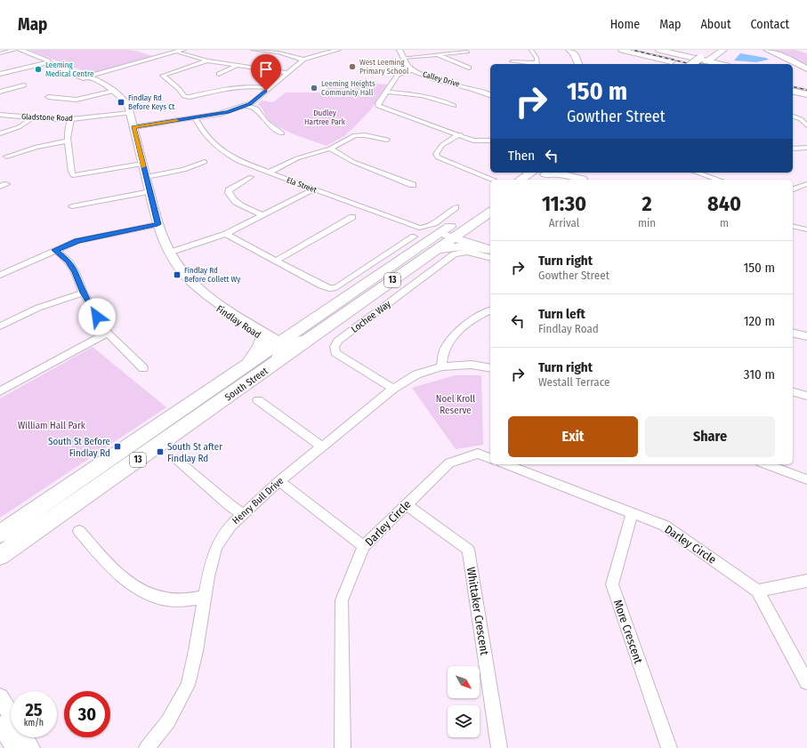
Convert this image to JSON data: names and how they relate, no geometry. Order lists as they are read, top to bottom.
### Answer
{
  "streets": {
    "highway": ["13", "South Street"],
    "main road": ["Calley Drive", "Findlay Road"],
    "street": [
      "Gladstone Road",
      "Ela Street",
      "Lochee Way",
      "Henry Bull Drive",
      "Darley Circle",
      "Whittaker Crescent",
      "More Crescent"
    ]
  },
  "crossings": [
    ["Gladstone Road", "Findlay Road"],
    ["Lochee Way", "Henry Bull Drive"],
    ["Findlay Road", "South Street"],
    ["Darley Circle", "Whittaker Crescent"],
    ["Darley Circle", "More Crescent"]
  ],
  "parks": ["Dudley Hartree Park", "Noel Kroll Reserve", "William Hall Park"],
  "places": {
    "other": ["West Leeming Primary School", "Leeming Medical Centre", "Leeming Heights Community Hall"],
    "transit": [
      "Findlay Rd Before Keys Ct",
      "Findlay Rd Before Collett Wy",
      "South St Before Findlay Rd",
      "South St after Findlay Rd"
    ]
  },
  "north": "bottom right",
  "page": {
    "header": "Map",
    "nav": [
      "Home",
      "Map",
      "About",
      "Contact"
    ],
    "turn": ["150 m", "Gowther Street"],
    "then": "Then",
    "eta": [
      "11:30",
      "Arrival",
      "2",
      "min",
      "840",
      "m"
    ],
    "list": [
      {
        "name": "Turn right",
        "note": "Gowther Street",
        "value": "150 m"
      },
      {
        "name": "Turn left",
        "note": "Findlay Road",
        "value": "120 m"
      },
      {
        "name": "Turn right",
        "note": "Westall Terrace",
        "value": "310 m"
      }
    ],
    "buttons": ["Exit", "Share"],
    "speed": "25 km/h",
    "limit": "30"
  }
}
